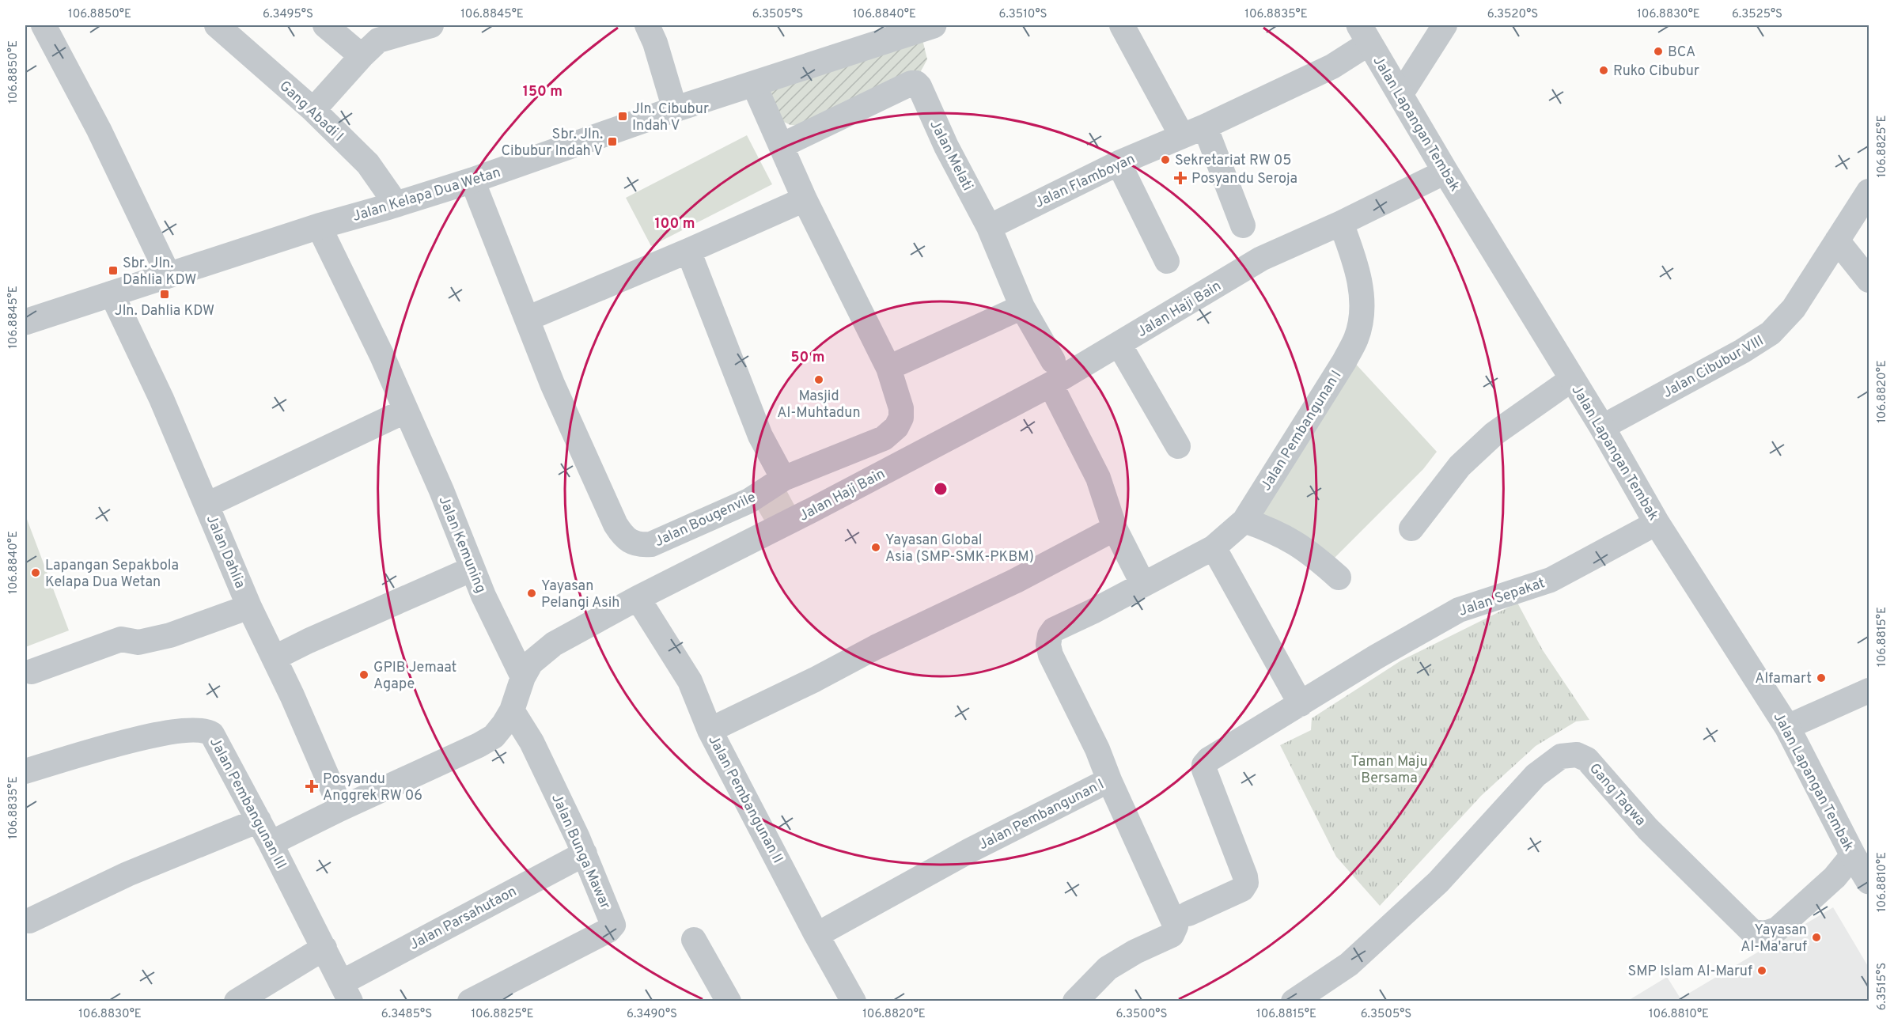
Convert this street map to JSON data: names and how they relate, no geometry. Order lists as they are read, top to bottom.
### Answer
{
  "streets": {
    "street": [
      "Gang Abadi I",
      "Jalan Lapangan Tembak",
      "Jalan Melati",
      "Jalan Flamboyan",
      "Jalan Kelapa Dua Wetan",
      "Jalan Haji Bain",
      "Jalan Cibubur VIII",
      "Jalan Pembangunan I",
      "Jalan Bougenvile",
      "Jalan Kemuning",
      "Jalan Dahlia",
      "Jalan Sepakat",
      "Gang Taqwa",
      "Jalan Pembangunan II",
      "Jalan Pembangunan III",
      "Jalan Bunga Mawar",
      "Jalan Parsahutaon"
    ]
  },
  "crossings": [
    ["Gang Abadi I", "Jalan Kelapa Dua Wetan"],
    ["Jalan Lapangan Tembak", "Jalan Flamboyan"],
    ["Jalan Lapangan Tembak", "Jalan Haji Bain"],
    ["Jalan Lapangan Tembak", "Jalan Cibubur VIII"],
    ["Jalan Lapangan Tembak", "Jalan Sepakat"],
    ["Jalan Lapangan Tembak", "Gang Taqwa"],
    ["Jalan Melati", "Jalan Flamboyan"],
    ["Jalan Melati", "Jalan Haji Bain"],
    ["Jalan Kelapa Dua Wetan", "Jalan Bougenvile"],
    ["Jalan Kelapa Dua Wetan", "Jalan Kemuning"],
    ["Jalan Kelapa Dua Wetan", "Jalan Dahlia"],
    ["Jalan Haji Bain", "Jalan Pembangunan I"],
    ["Jalan Haji Bain", "Jalan Kemuning"],
    ["Jalan Haji Bain", "Jalan Dahlia"],
    ["Jalan Haji Bain", "Jalan Pembangunan II"],
    ["Jalan Haji Bain", "Jalan Pembangunan III"],
    ["Jalan Haji Bain", "Jalan Bunga Mawar"],
    ["Jalan Pembangunan I", "Jalan Pembangunan II"],
    ["Jalan Pembangunan III", "Jalan Parsahutaon"],
    ["Jalan Bunga Mawar", "Jalan Parsahutaon"]
  ],
  "parks": ["Taman Maju Bersama"],
  "places": {
    "other": [
      "BCA",
      "Ruko Cibubur",
      "Sekretariat RW 05",
      "Masjid Al-Muhtadun",
      "Yayasan Global Asia (SMP-SMK-PKBM)",
      "Lapangan Sepakbola Kelapa Dua Wetan",
      "Yayasan Pelangi Asih",
      "GPIB Jemaat Agape",
      "Alfamart",
      "Yayasan Al-Ma'aruf",
      "SMP Islam Al-Maruf"
    ],
    "transit": [
      "Jln. Cibubur Indah V",
      "Sbr. Jln. Cibubur Indah V",
      "Sbr. Jln. Dahlia KDW",
      "Jln. Dahlia KDW"
    ],
    "health": ["Posyandu Seroja", "Posyandu Anggrek RW 06"]
  },
  "coordinates": [
    "106.8850°E",
    "6.3495°S",
    "106.8845°E",
    "6.3505°S",
    "106.8840°E",
    "6.3510°S",
    "106.8835°E",
    "6.3520°S",
    "106.8830°E",
    "6.3525°S",
    "106.8825°E",
    "106.8820°E",
    "106.8815°E",
    "106.8810°E",
    "6.3515°S",
    "6.3485°S",
    "6.3490°S",
    "6.3500°S"
  ],
  "rings": ["150 m", "100 m", "50 m"]
}
